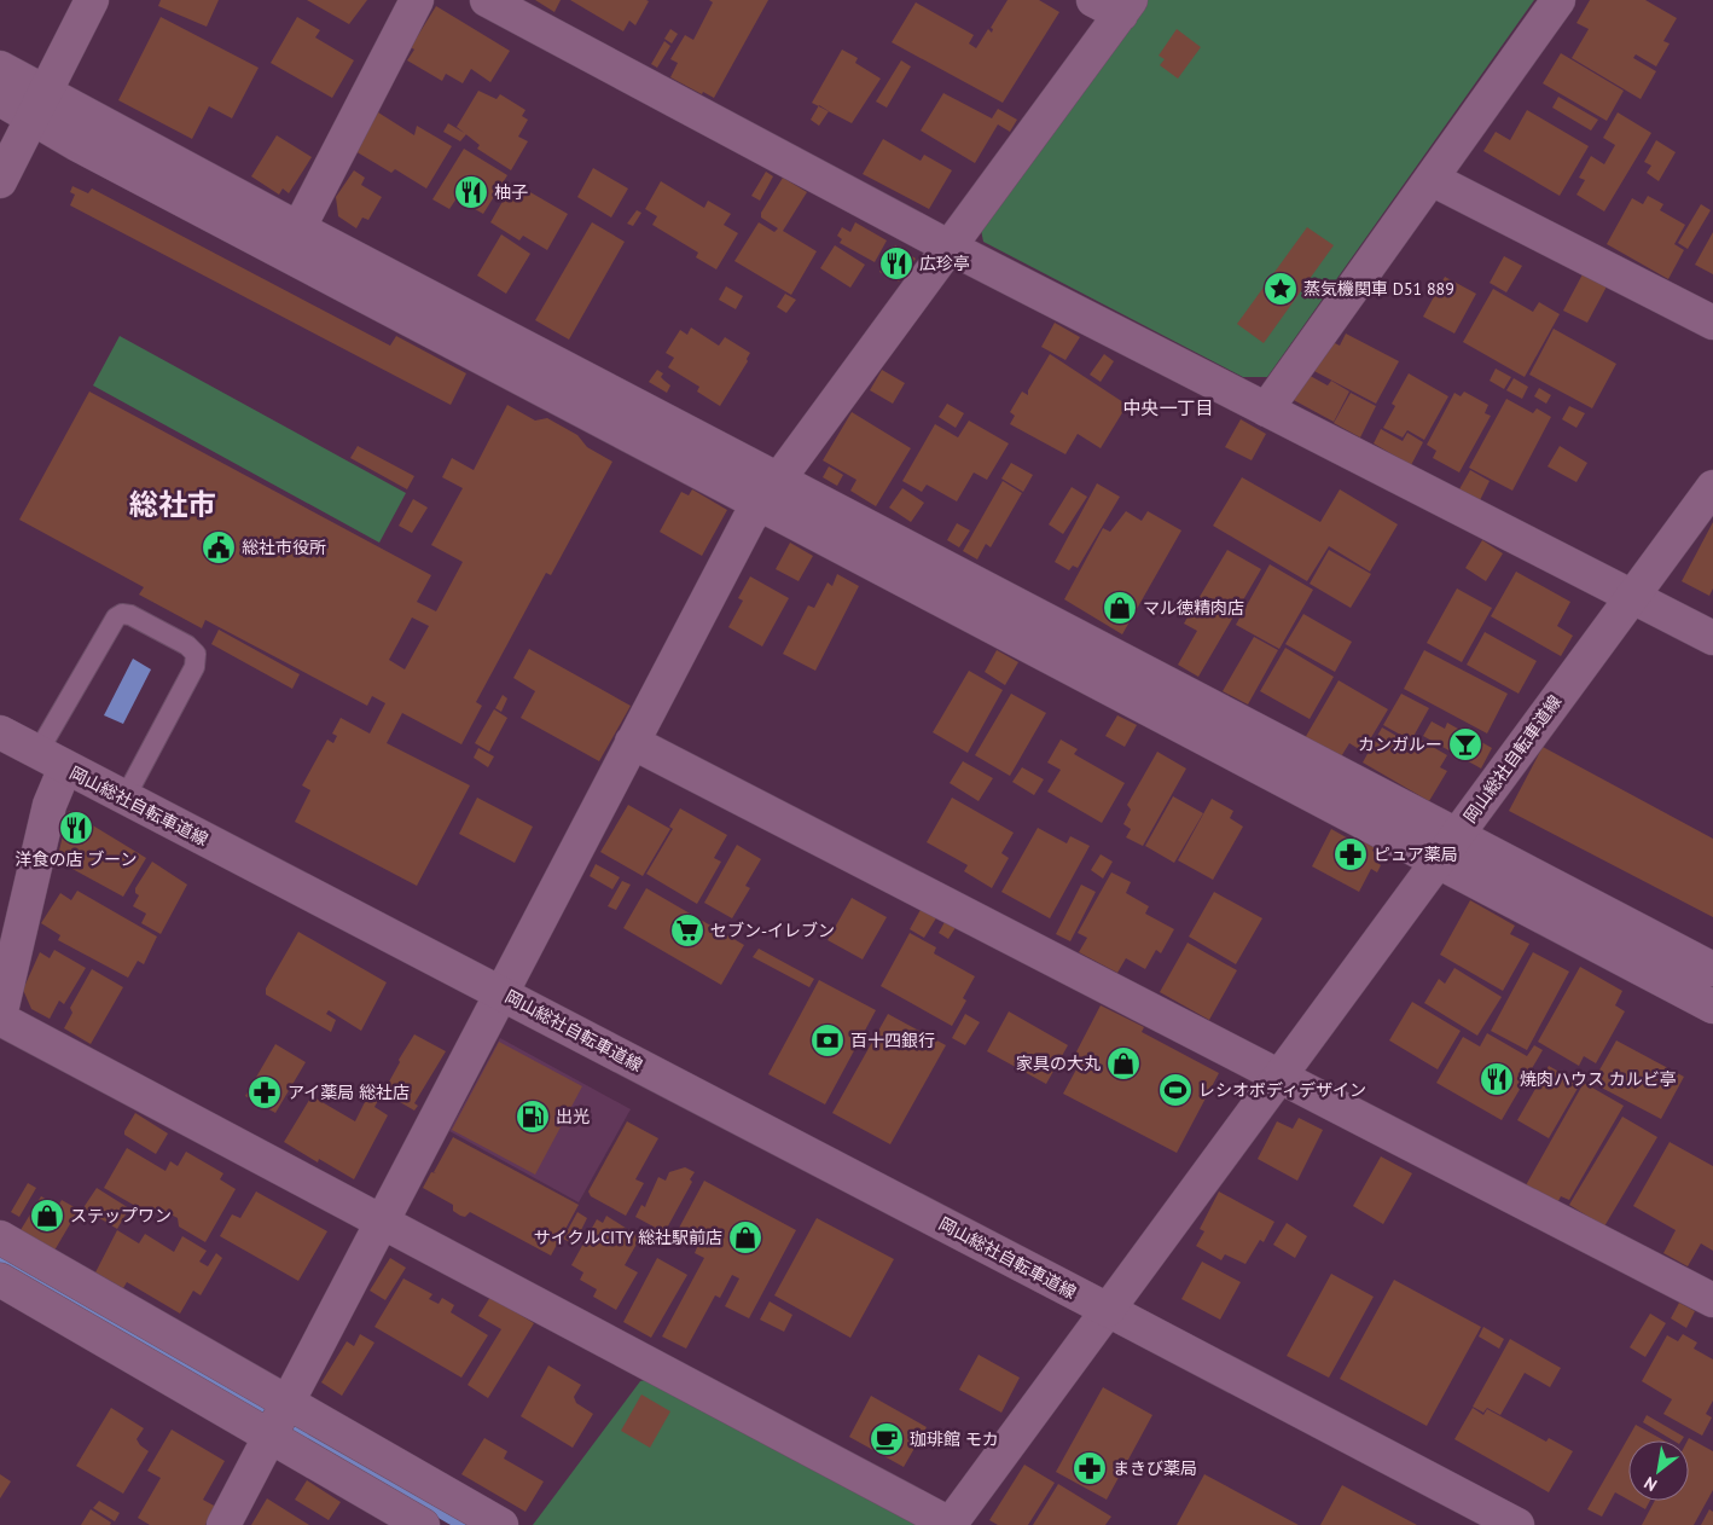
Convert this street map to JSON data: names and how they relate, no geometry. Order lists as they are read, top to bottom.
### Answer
{
  "streets": {
    "street": ["岡山総社自転車道線"]
  },
  "districts": ["中央一丁目", "総社市"],
  "places": {
    "restaurant": [
      "柚子",
      "広珍亭",
      "洋食の店 ブーン",
      "焼肉ハウス カルビ亭"
    ],
    "place": ["蒸気機関車 D51 889"],
    "public building": ["総社市役所"],
    "shop": [
      "マル徳精肉店",
      "家具の大丸",
      "ステップワン",
      "サイクルCITY 総社駅前店"
    ],
    "bar": ["カンガルー"],
    "pharmacy": ["ピュア薬局", "アイ薬局 総社店", "まきび薬局"],
    "supermarket": ["セブン-イレブン"],
    "bank": ["百十四銀行"],
    "sports": ["レシオボディデザイン"],
    "fuel station": ["出光"],
    "cafe": ["珈琲館 モカ"]
  },
  "north": "bottom left"
}
